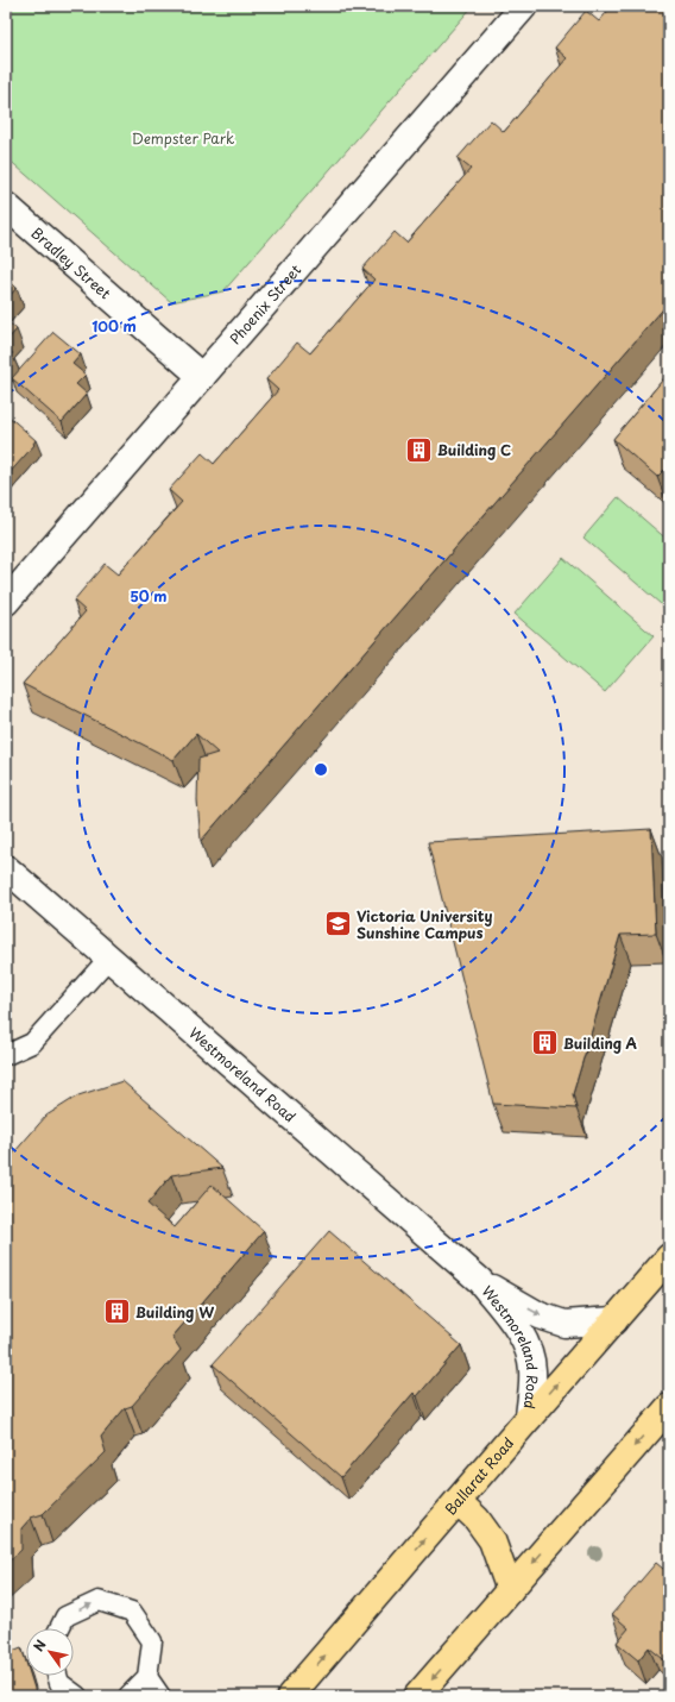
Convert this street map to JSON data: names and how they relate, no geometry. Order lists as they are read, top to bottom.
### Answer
{
  "streets": {
    "highway": ["Ballarat Road"],
    "street": ["Bradley Street", "Phoenix Street", "Westmoreland Road"]
  },
  "crossings": [
    ["Bradley Street", "Phoenix Street"],
    ["Westmoreland Road", "Ballarat Road"]
  ],
  "parks": ["Dempster Park"],
  "places": {
    "building": ["Building C", "Building A", "Building W"],
    "school or university": ["Victoria University Sunshine Campus"]
  },
  "north": "top left",
  "rings": ["100 m", "50 m"]
}
